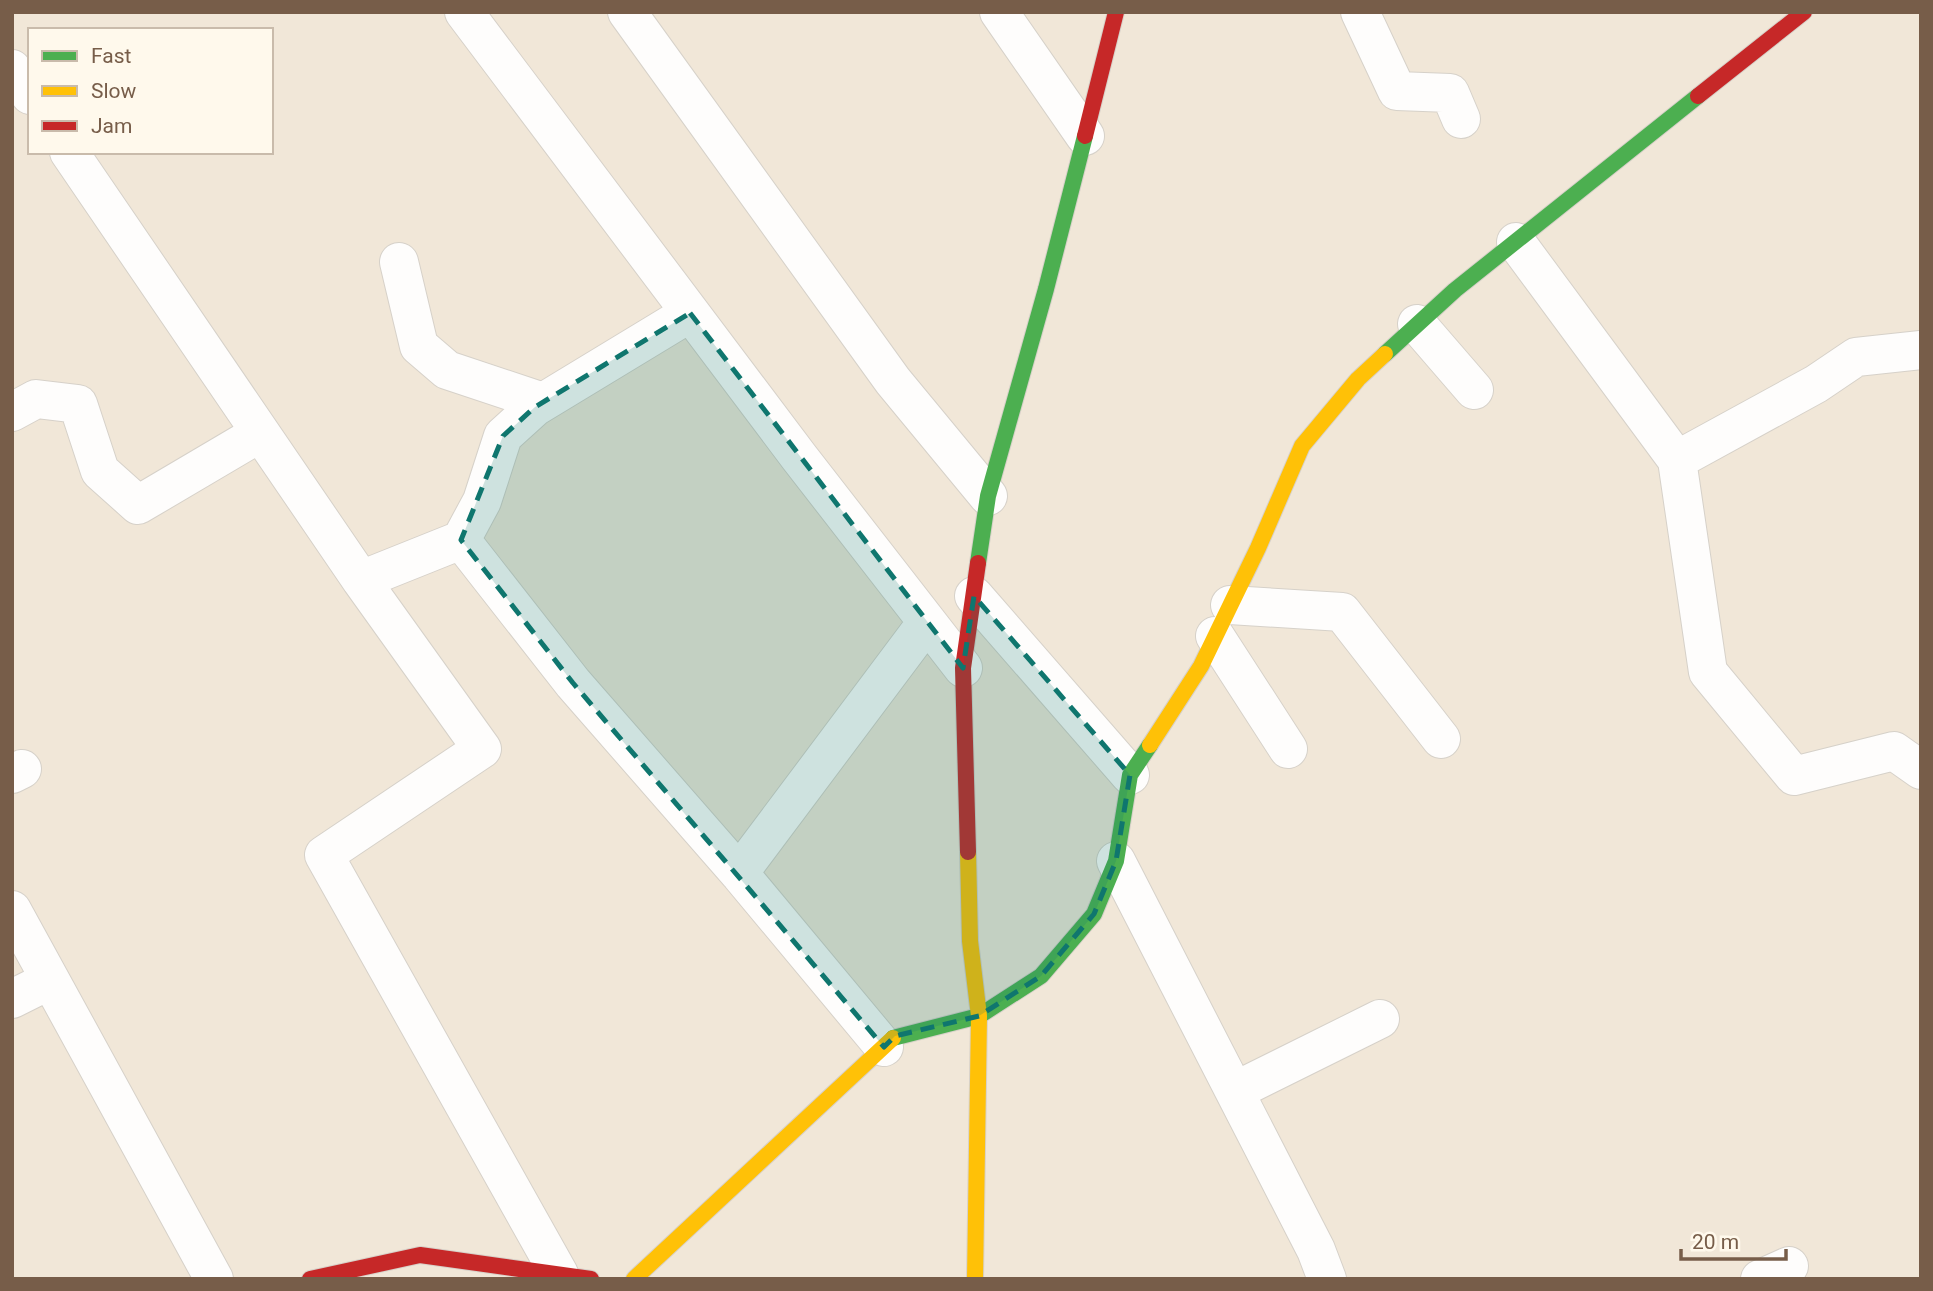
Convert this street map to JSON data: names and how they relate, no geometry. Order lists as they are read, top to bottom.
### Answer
{
  "legend": ["Fast", "Slow", "Jam"],
  "scale_bar": "20 m"
}
